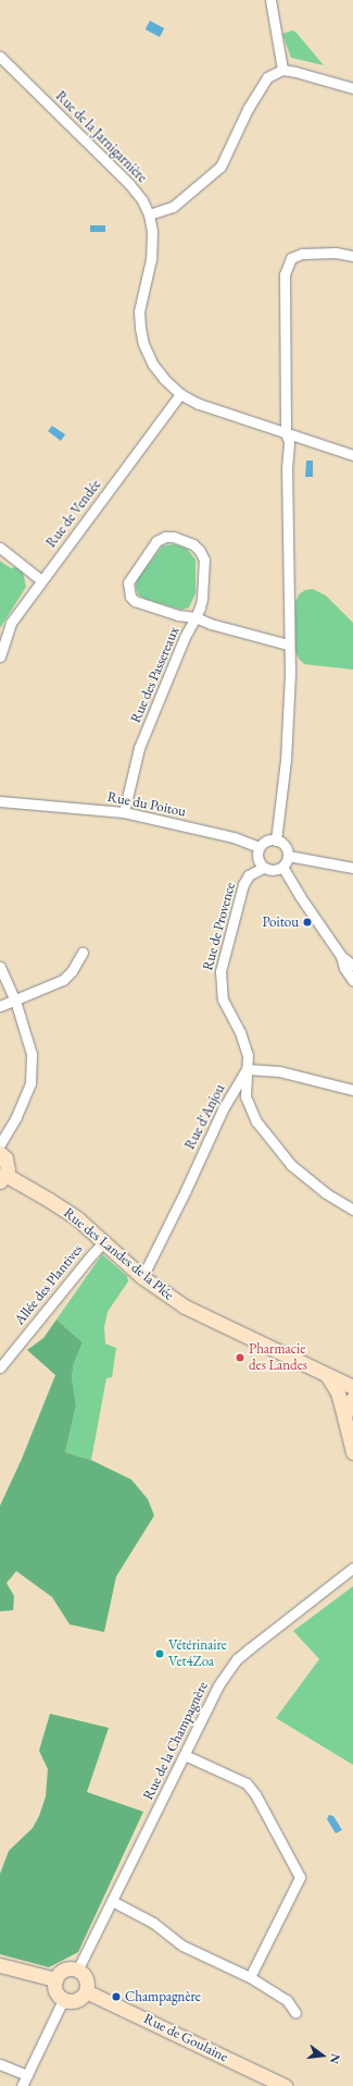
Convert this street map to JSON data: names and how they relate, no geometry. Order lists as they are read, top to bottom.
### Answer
{
  "streets": {
    "street": [
      "Rue de la Jarnigarnière",
      "Rue de Vendée",
      "Rue des Passereaux",
      "Rue du Poitou",
      "Rue de Provence",
      "Rue d'Anjou",
      "Rue des Landes de la Plée",
      "Allée des Plantives",
      "Rue de la Champagnère",
      "Rue de Goulaine"
    ]
  },
  "crossings": [
    ["Rue de la Jarnigarnière", "Rue de Vendée"],
    ["Rue des Passereaux", "Rue du Poitou"],
    ["Rue du Poitou", "Rue de Provence"],
    ["Rue de Provence", "Rue d'Anjou"],
    ["Rue d'Anjou", "Rue des Landes de la Plée"],
    ["Rue des Landes de la Plée", "Allée des Plantives"],
    ["Rue de la Champagnère", "Rue de Goulaine"]
  ],
  "places": [
    "Poitou",
    "Pharmacie des Landes",
    "Vétérinaire Vet4Zoa",
    "Champagnère"
  ],
  "north": "right"
}
